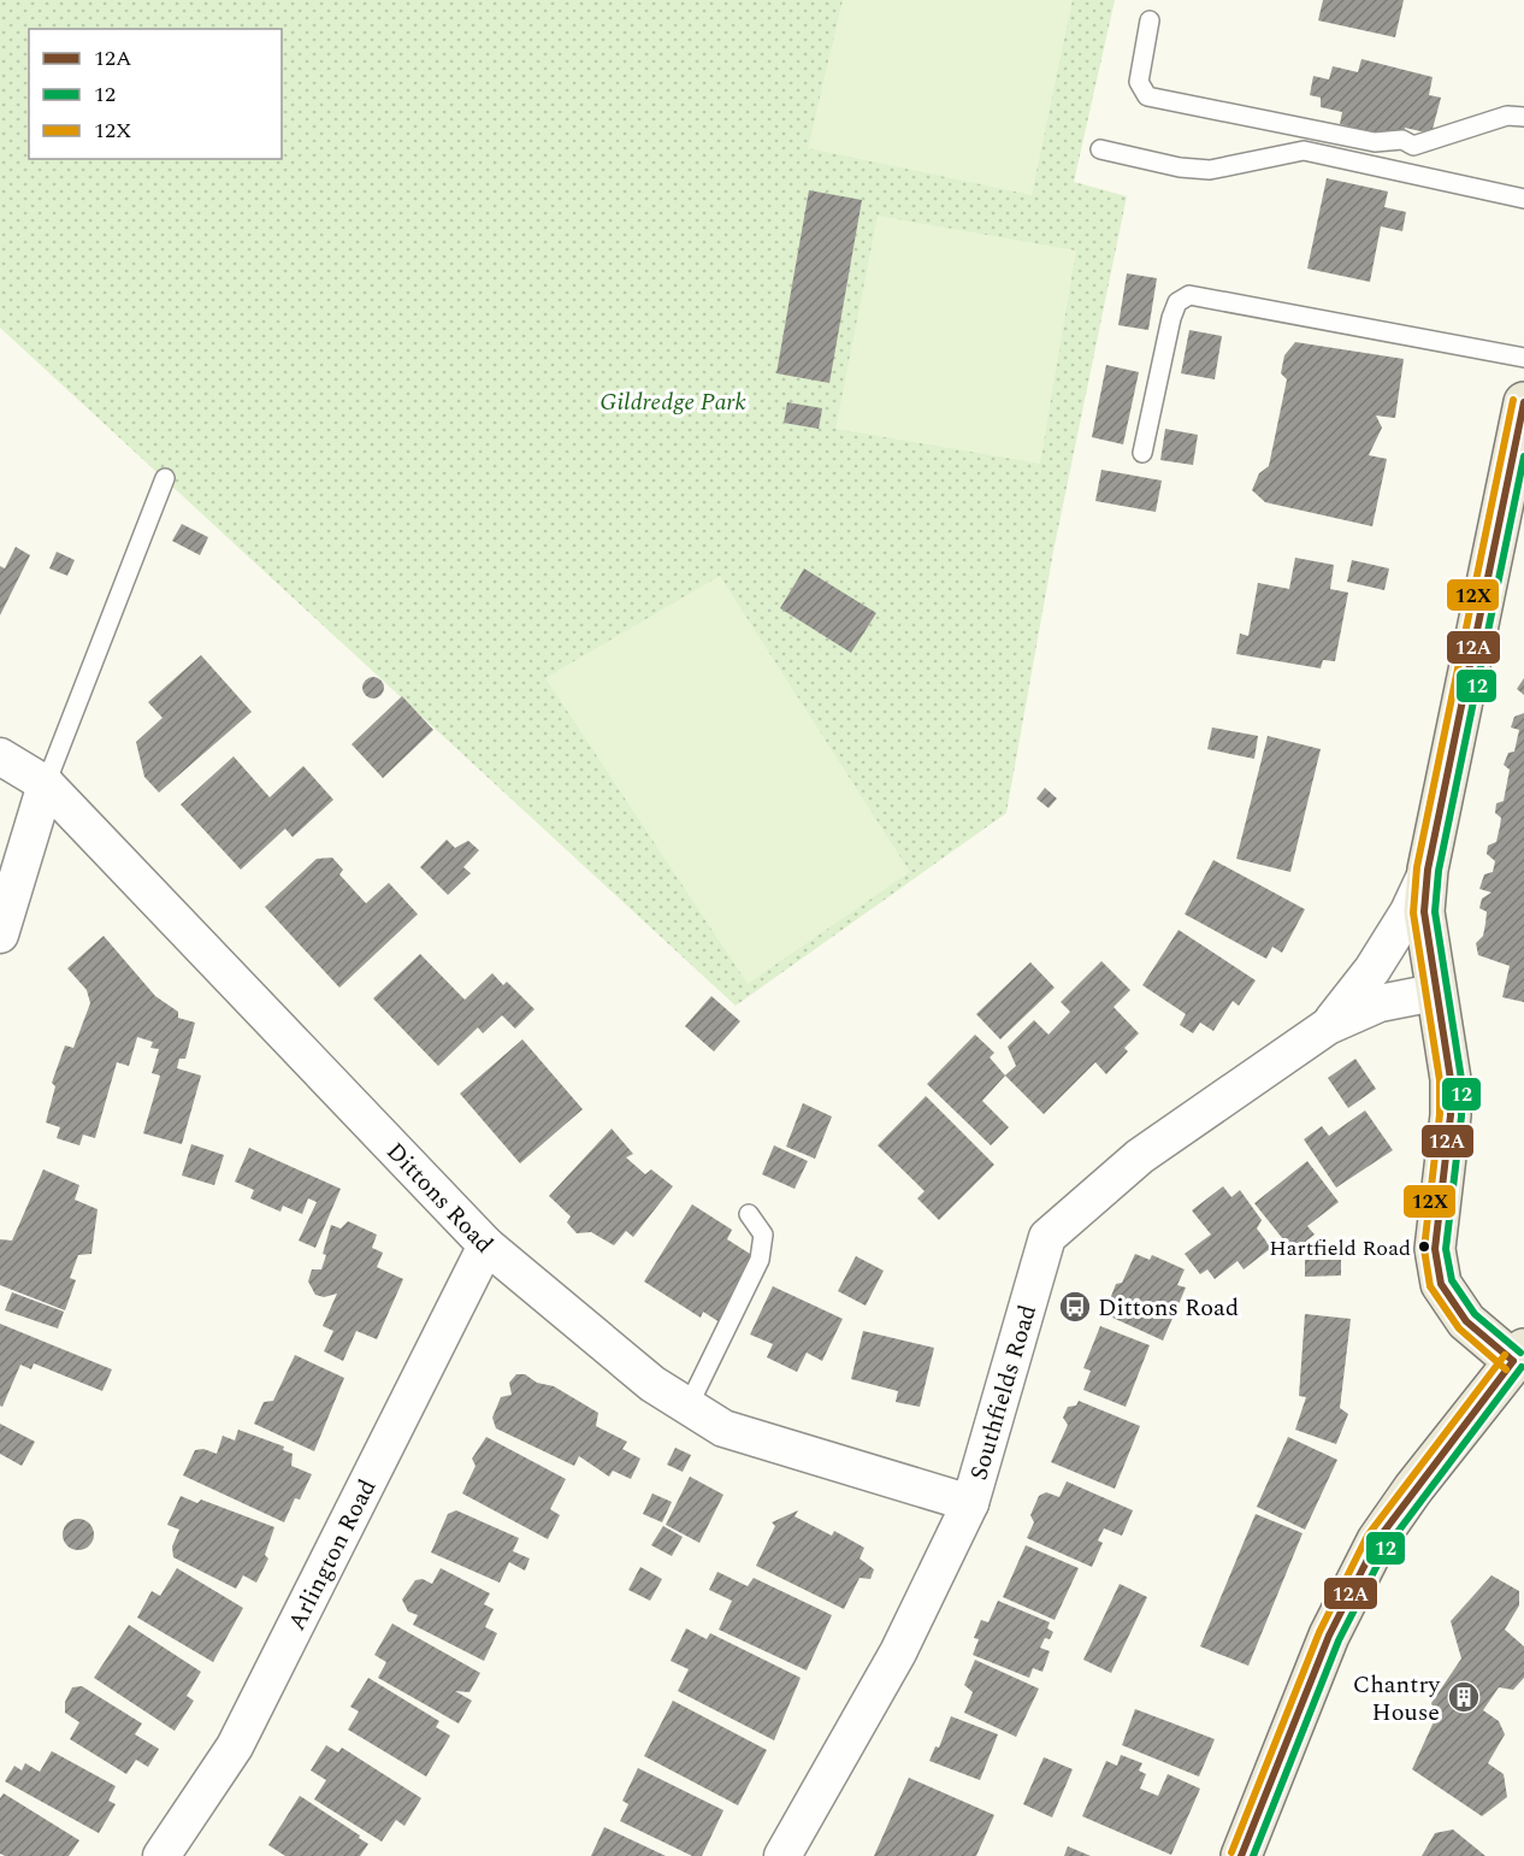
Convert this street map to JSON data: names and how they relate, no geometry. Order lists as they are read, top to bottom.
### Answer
{
  "streets": {
    "street": ["Dittons Road", "Southfields Road", "Arlington Road"]
  },
  "crossings": [
    ["Dittons Road", "Southfields Road"],
    ["Dittons Road", "Arlington Road"]
  ],
  "parks": ["Gildredge Park"],
  "places": {
    "other": ["Hartfield Road"],
    "bus stop": ["Dittons Road"],
    "building": ["Chantry House"]
  },
  "lines": ["transit line 12X", "transit line 12A", "transit line 12"],
  "legend": ["12A", "12", "12X"]
}
